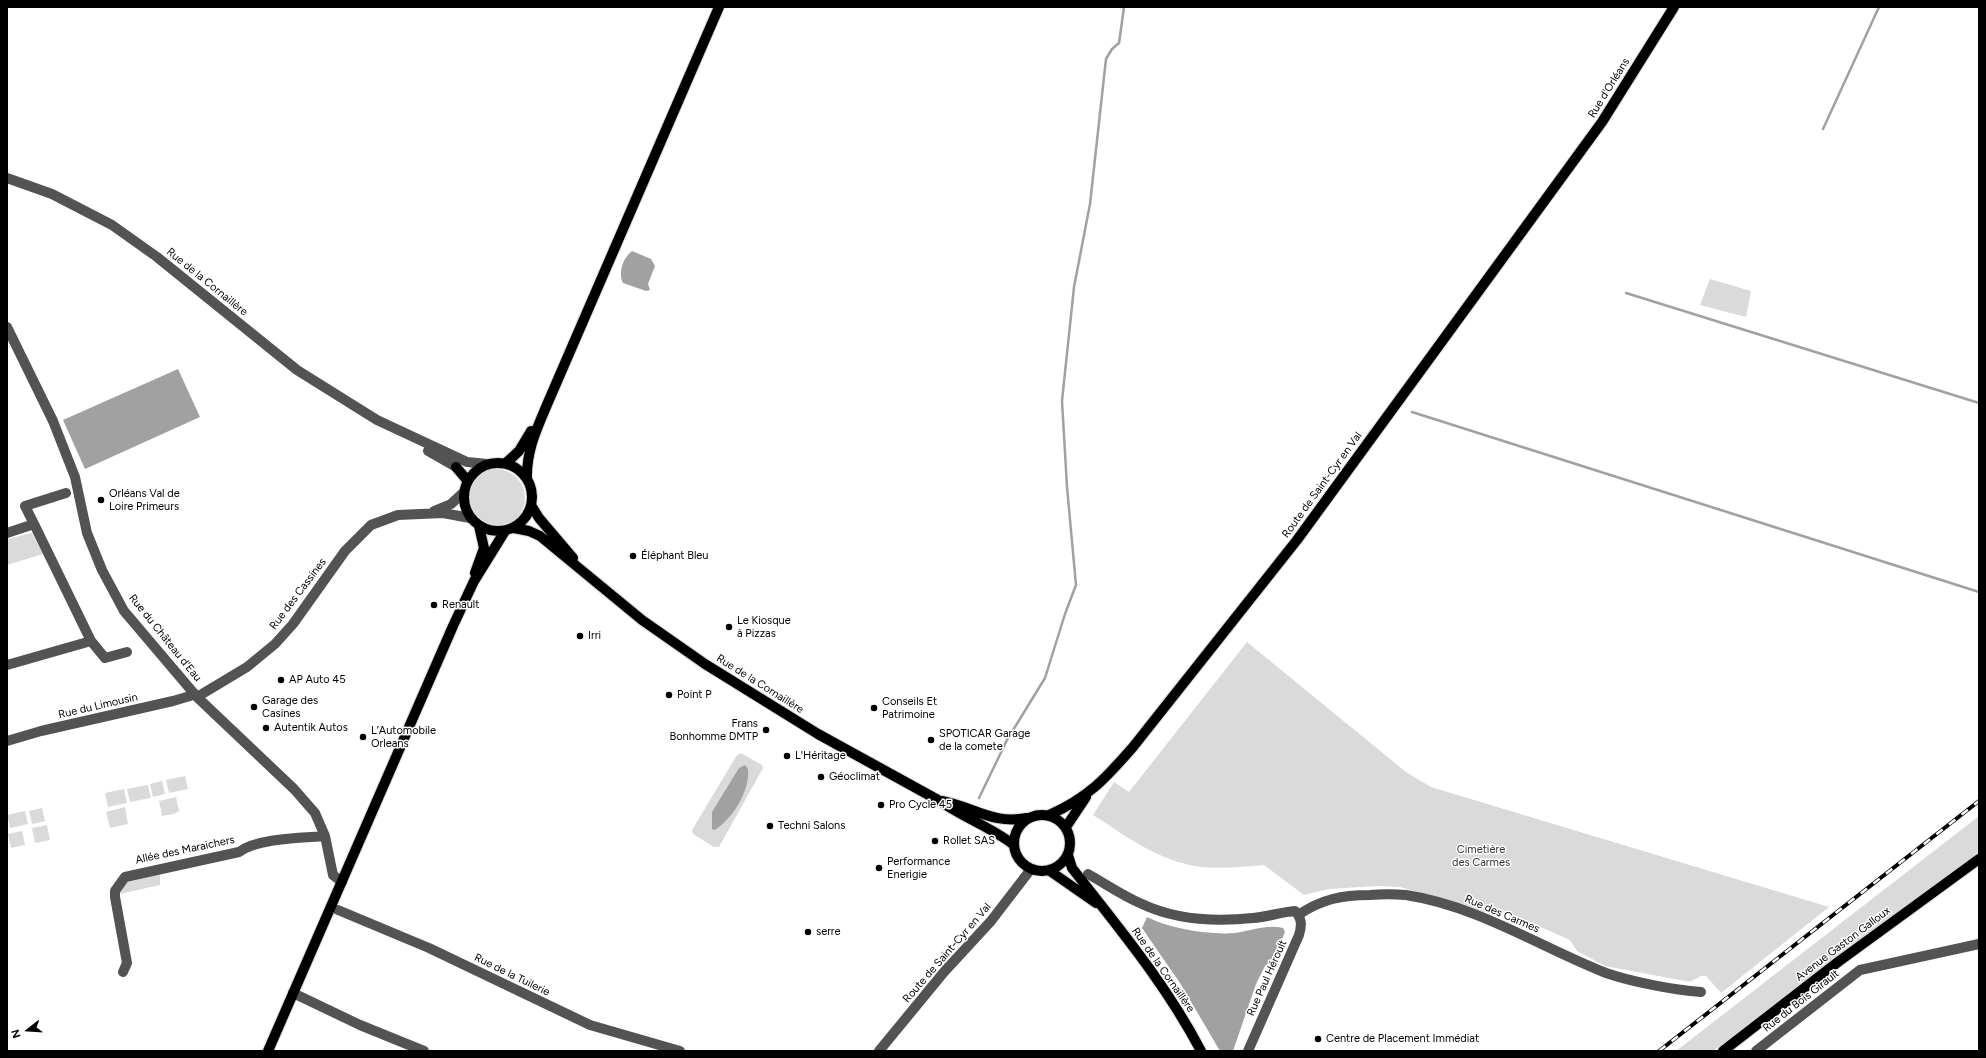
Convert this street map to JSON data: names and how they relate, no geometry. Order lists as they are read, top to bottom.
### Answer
{
  "streets": {
    "main road": [
      "Rue d'Orléans",
      "Rue de la Cornaillère",
      "Route de Saint-Cyr en Val",
      "Avenue Gaston Galloux"
    ],
    "street": [
      "Rue des Cassines",
      "Rue du Château d'Eau",
      "Rue du Limousin",
      "Allée des Maraichers",
      "Rue des Carmes",
      "Rue de la Tuilerie",
      "Rue Paul Héroult",
      "Rue du Bois Girault"
    ]
  },
  "crossings": [
    ["Rue d'Orléans", "Route de Saint-Cyr en Val"],
    ["Rue de la Cornaillère", "Route de Saint-Cyr en Val"],
    ["Rue de la Cornaillère", "Rue des Cassines"],
    ["Rue des Cassines", "Rue du Château d'Eau"],
    ["Rue des Cassines", "Rue du Limousin"],
    ["Rue du Château d'Eau", "Rue du Limousin"],
    ["Rue du Château d'Eau", "Allée des Maraichers"],
    ["Rue des Carmes", "Rue Paul Héroult"]
  ],
  "parks": ["Cimetière des Carmes"],
  "places": [
    "Orléans Val de Loire Primeurs",
    "Éléphant Bleu",
    "Renault",
    "Le Kiosque à Pizzas",
    "Irri",
    "AP Auto 45",
    "Point P",
    "Garage des Casines",
    "Conseils Et Patrimoine",
    "Autentik Autos",
    "Frans Bonhomme DMTP",
    "L’Automobile Orleans",
    "SPOTICAR Garage de la comete",
    "L'Héritage",
    "Géoclimat",
    "Pro Cycle 45",
    "Techni Salons",
    "Rollet SAS",
    "Performance Enerigie",
    "serre",
    "Centre de Placement Immédiat"
  ],
  "north": "left"
}
